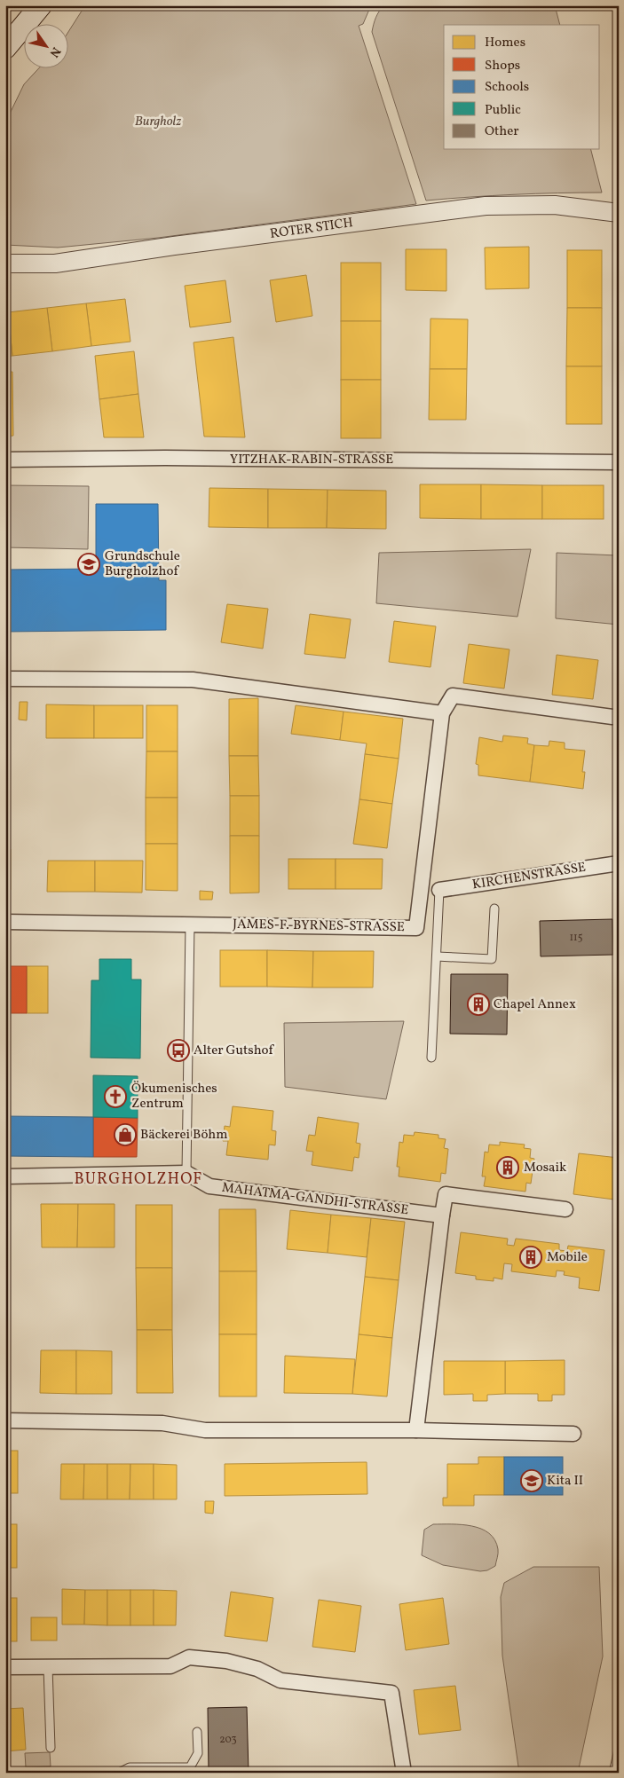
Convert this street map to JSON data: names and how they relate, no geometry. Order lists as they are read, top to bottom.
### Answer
{
  "streets": {
    "street": [
      "ROTER STICH",
      "YITZHAK-RABIN-STRASSE",
      "KIRCHENSTRASSE",
      "JAMES-F.-BYRNES-STRASSE",
      "MAHATMA-GANDHI-STRASSE"
    ]
  },
  "districts": ["BURGHOLZHOF"],
  "parks": ["Burgholz"],
  "places": {
    "school or university": ["Grundschule Burgholzhof", "Kita II"],
    "building": ["Chapel Annex", "Mosaik", "Mobile"],
    "bus stop": ["Alter Gutshof"],
    "church": ["Ökumenisches Zentrum"],
    "shop": ["Bäckerei Böhm"]
  },
  "house_numbers": ["115", "203"],
  "legend": [
    "Homes",
    "Shops",
    "Schools",
    "Public",
    "Other"
  ],
  "north": "bottom right"
}
